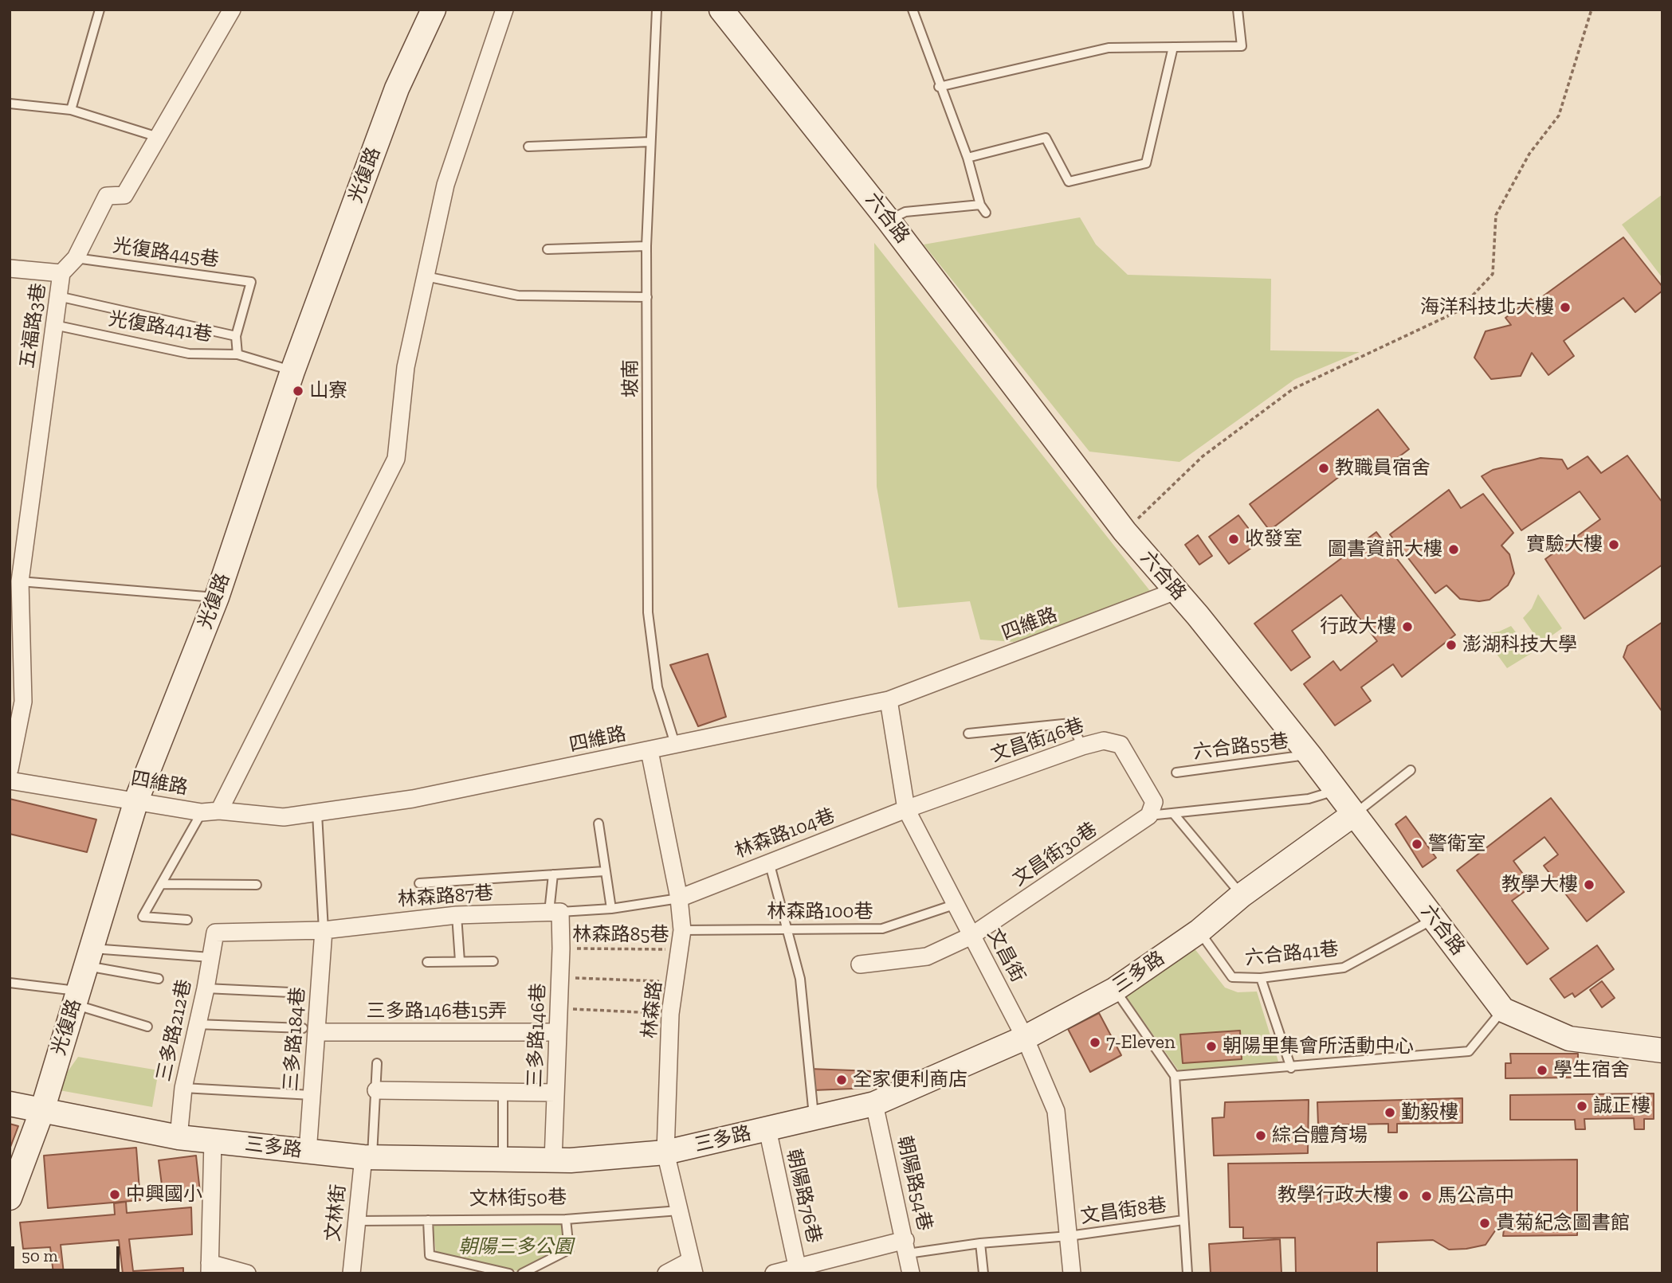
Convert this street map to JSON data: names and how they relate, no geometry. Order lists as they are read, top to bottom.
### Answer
{
  "streets": {
    "street": [
      "光復路",
      "六合路",
      "五福路3巷",
      "四維路",
      "文昌街46巷",
      "林森路104巷",
      "文昌街30巷",
      "林森路87巷",
      "文昌街",
      "三多路",
      "林森路",
      "三多路146巷15弄",
      "三多路212巷",
      "三多路146巷",
      "三多路184巷",
      "朝陽路54巷",
      "朝陽路76巷",
      "文林街"
    ],
    "lane": [
      "光復路445巷",
      "光復路441巷",
      "坡南",
      "六合路55巷",
      "林森路100巷",
      "六合路41巷",
      "文林街50巷",
      "文昌街8巷"
    ],
    "path": ["林森路85巷"]
  },
  "crossings": [
    ["光復路", "光復路441巷"],
    ["光復路", "四維路"],
    ["光復路", "三多路"],
    ["六合路", "四維路"],
    ["六合路", "六合路55巷"],
    ["六合路", "六合路41巷"],
    ["六合路", "三多路"],
    ["光復路445巷", "五福路3巷"],
    ["五福路3巷", "光復路441巷"],
    ["坡南", "四維路"],
    ["四維路", "文昌街"],
    ["四維路", "林森路"],
    ["文昌街46巷", "林森路104巷"],
    ["文昌街46巷", "文昌街30巷"],
    ["文昌街46巷", "文昌街"],
    ["林森路104巷", "林森路87巷"],
    ["林森路104巷", "文昌街"],
    ["林森路104巷", "林森路"],
    ["文昌街30巷", "文昌街"],
    ["林森路87巷", "林森路"],
    ["林森路87巷", "三多路212巷"],
    ["林森路87巷", "三多路146巷"],
    ["林森路87巷", "三多路184巷"],
    ["林森路100巷", "文昌街"],
    ["林森路100巷", "林森路"],
    ["林森路85巷", "林森路"],
    ["林森路85巷", "三多路146巷"],
    ["六合路41巷", "三多路"],
    ["文昌街", "三多路"],
    ["文昌街", "文昌街8巷"],
    ["三多路", "林森路"],
    ["三多路", "三多路212巷"],
    ["三多路", "三多路146巷"],
    ["三多路", "三多路184巷"],
    ["三多路", "朝陽路54巷"],
    ["三多路", "朝陽路76巷"],
    ["三多路", "文林街"],
    ["林森路", "文林街50巷"],
    ["三多路146巷15弄", "三多路146巷"],
    ["三多路146巷15弄", "三多路184巷"],
    ["文林街50巷", "文林街"]
  ],
  "parks": ["朝陽三多公園"],
  "places": [
    "海洋科技北大樓",
    "山寮",
    "教職員宿舍",
    "收發室",
    "實驗大樓",
    "圖書資訊大樓",
    "行政大樓",
    "澎湖科技大學",
    "警衛室",
    "教學大樓",
    "7-Eleven",
    "朝陽里集會所活動中心",
    "學生宿舍",
    "全家便利商店",
    "誠正樓",
    "勤毅樓",
    "綜合體育場",
    "中興國小",
    "教學行政大樓",
    "馬公高中",
    "貴菊紀念圖書館"
  ],
  "scale_bar": "50 m"
}
